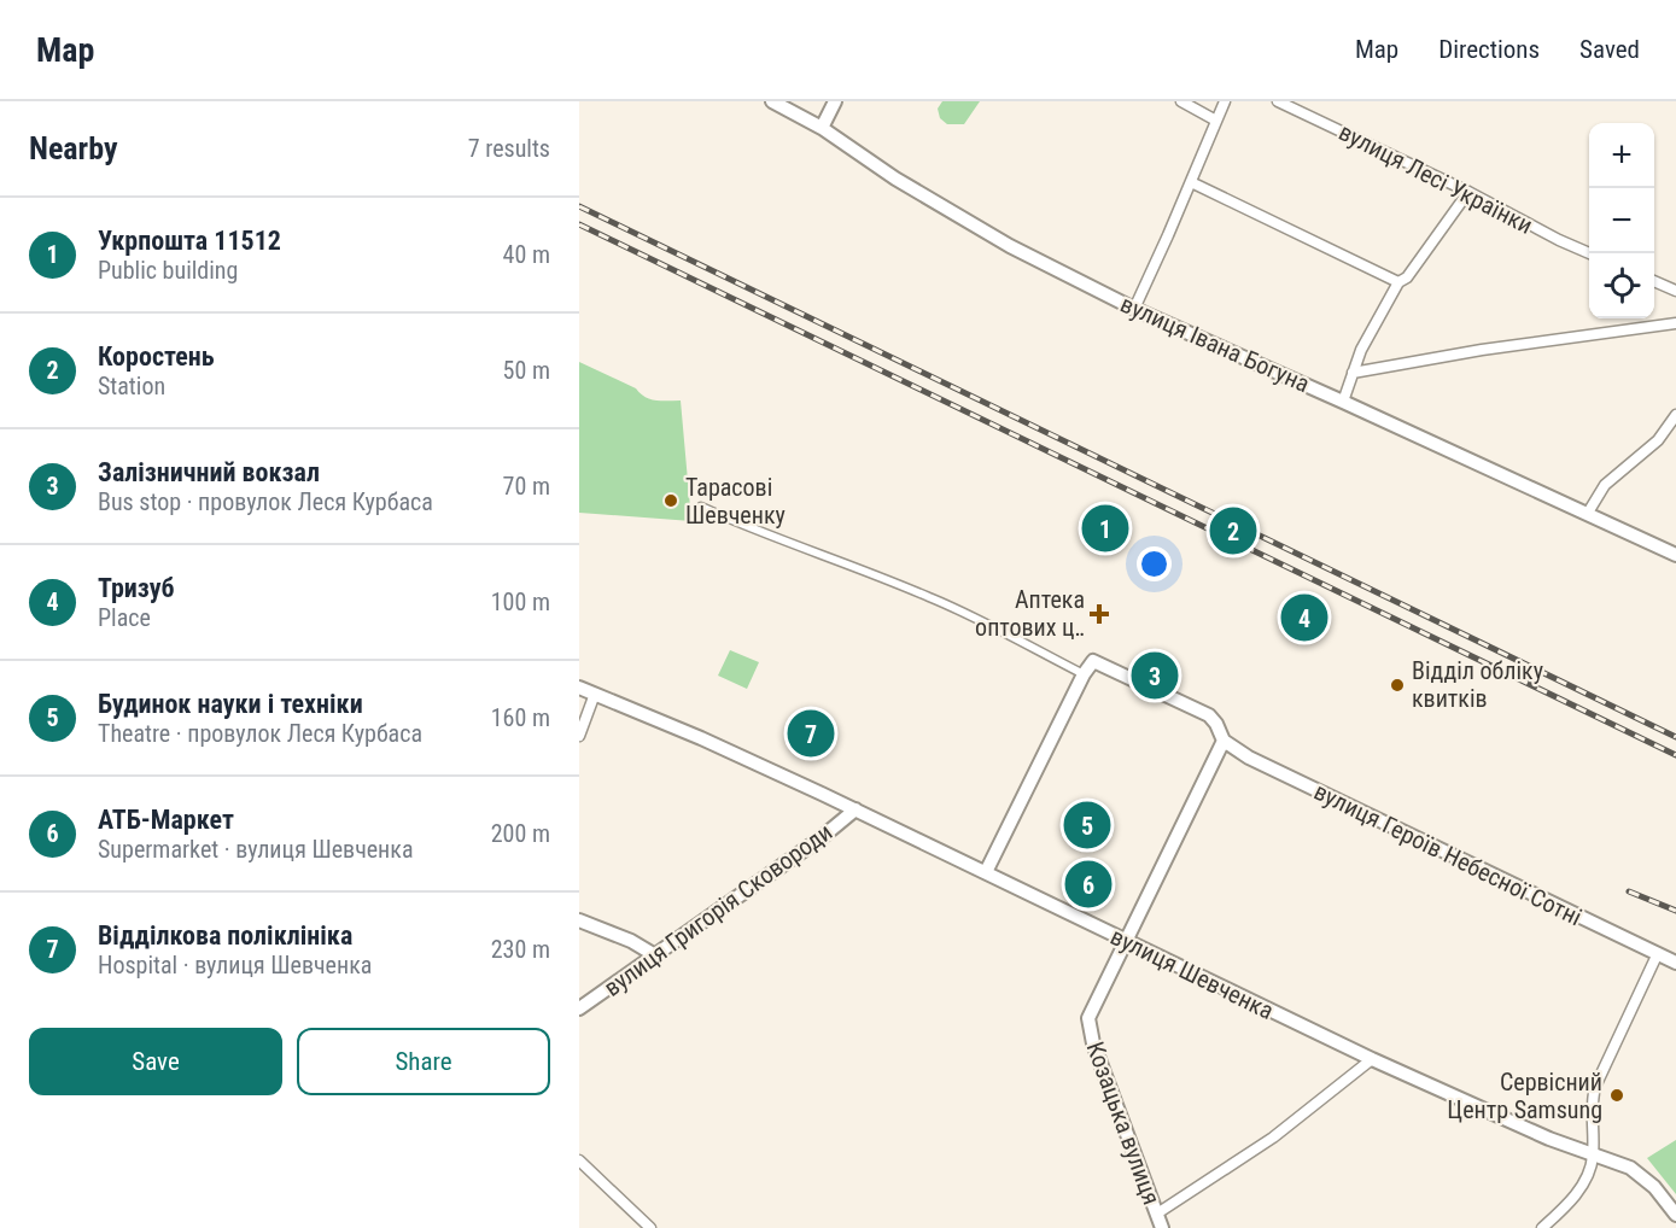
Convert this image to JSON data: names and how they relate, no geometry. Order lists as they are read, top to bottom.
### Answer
{
  "streets": {
    "street": [
      "вулиця Лесі Українки",
      "вулиця Івана Богуна",
      "вулиця Героїв Небесної Сотні",
      "вулиця Григорія Сковороди",
      "вулиця Шевченка",
      "Козацька вулиця"
    ]
  },
  "crossings": [
    ["вулиця Григорія Сковороди", "вулиця Шевченка"],
    ["вулиця Шевченка", "Козацька вулиця"]
  ],
  "places": {
    "other": ["Тарасові Шевченку", "Відділ обліку квитків", "Сервісний Центр Samsung"],
    "health": ["Аптека оптових ц‥"]
  },
  "page": {
    "header": "Map",
    "nav": ["Map", "Directions", "Saved"],
    "heading": ["Nearby", "7 results"],
    "map_buttons": ["+", "−"],
    "list": [
      {
        "mark": "1",
        "name": "Укрпошта 11512",
        "note": "Public building",
        "value": "40 m"
      },
      {
        "mark": "2",
        "name": "Коростень",
        "note": "Station",
        "value": "50 m"
      },
      {
        "mark": "3",
        "name": "Залізничний вокзал",
        "note": "Bus stop · провулок Леся Курбаса",
        "value": "70 m"
      },
      {
        "mark": "4",
        "name": "Тризуб",
        "note": "Place",
        "value": "100 m"
      },
      {
        "mark": "5",
        "name": "Будинок науки і техніки",
        "note": "Theatre · провулок Леся Курбаса",
        "value": "160 m"
      },
      {
        "mark": "6",
        "name": "АТБ-Маркет",
        "note": "Supermarket · вулиця Шевченка",
        "value": "200 m"
      },
      {
        "mark": "7",
        "name": "Відділкова поліклініка",
        "note": "Hospital · вулиця Шевченка",
        "value": "230 m"
      }
    ],
    "pins": [
      "1",
      "2",
      "4",
      "3",
      "7",
      "5",
      "6"
    ],
    "buttons": ["Save", "Share"]
  }
}
